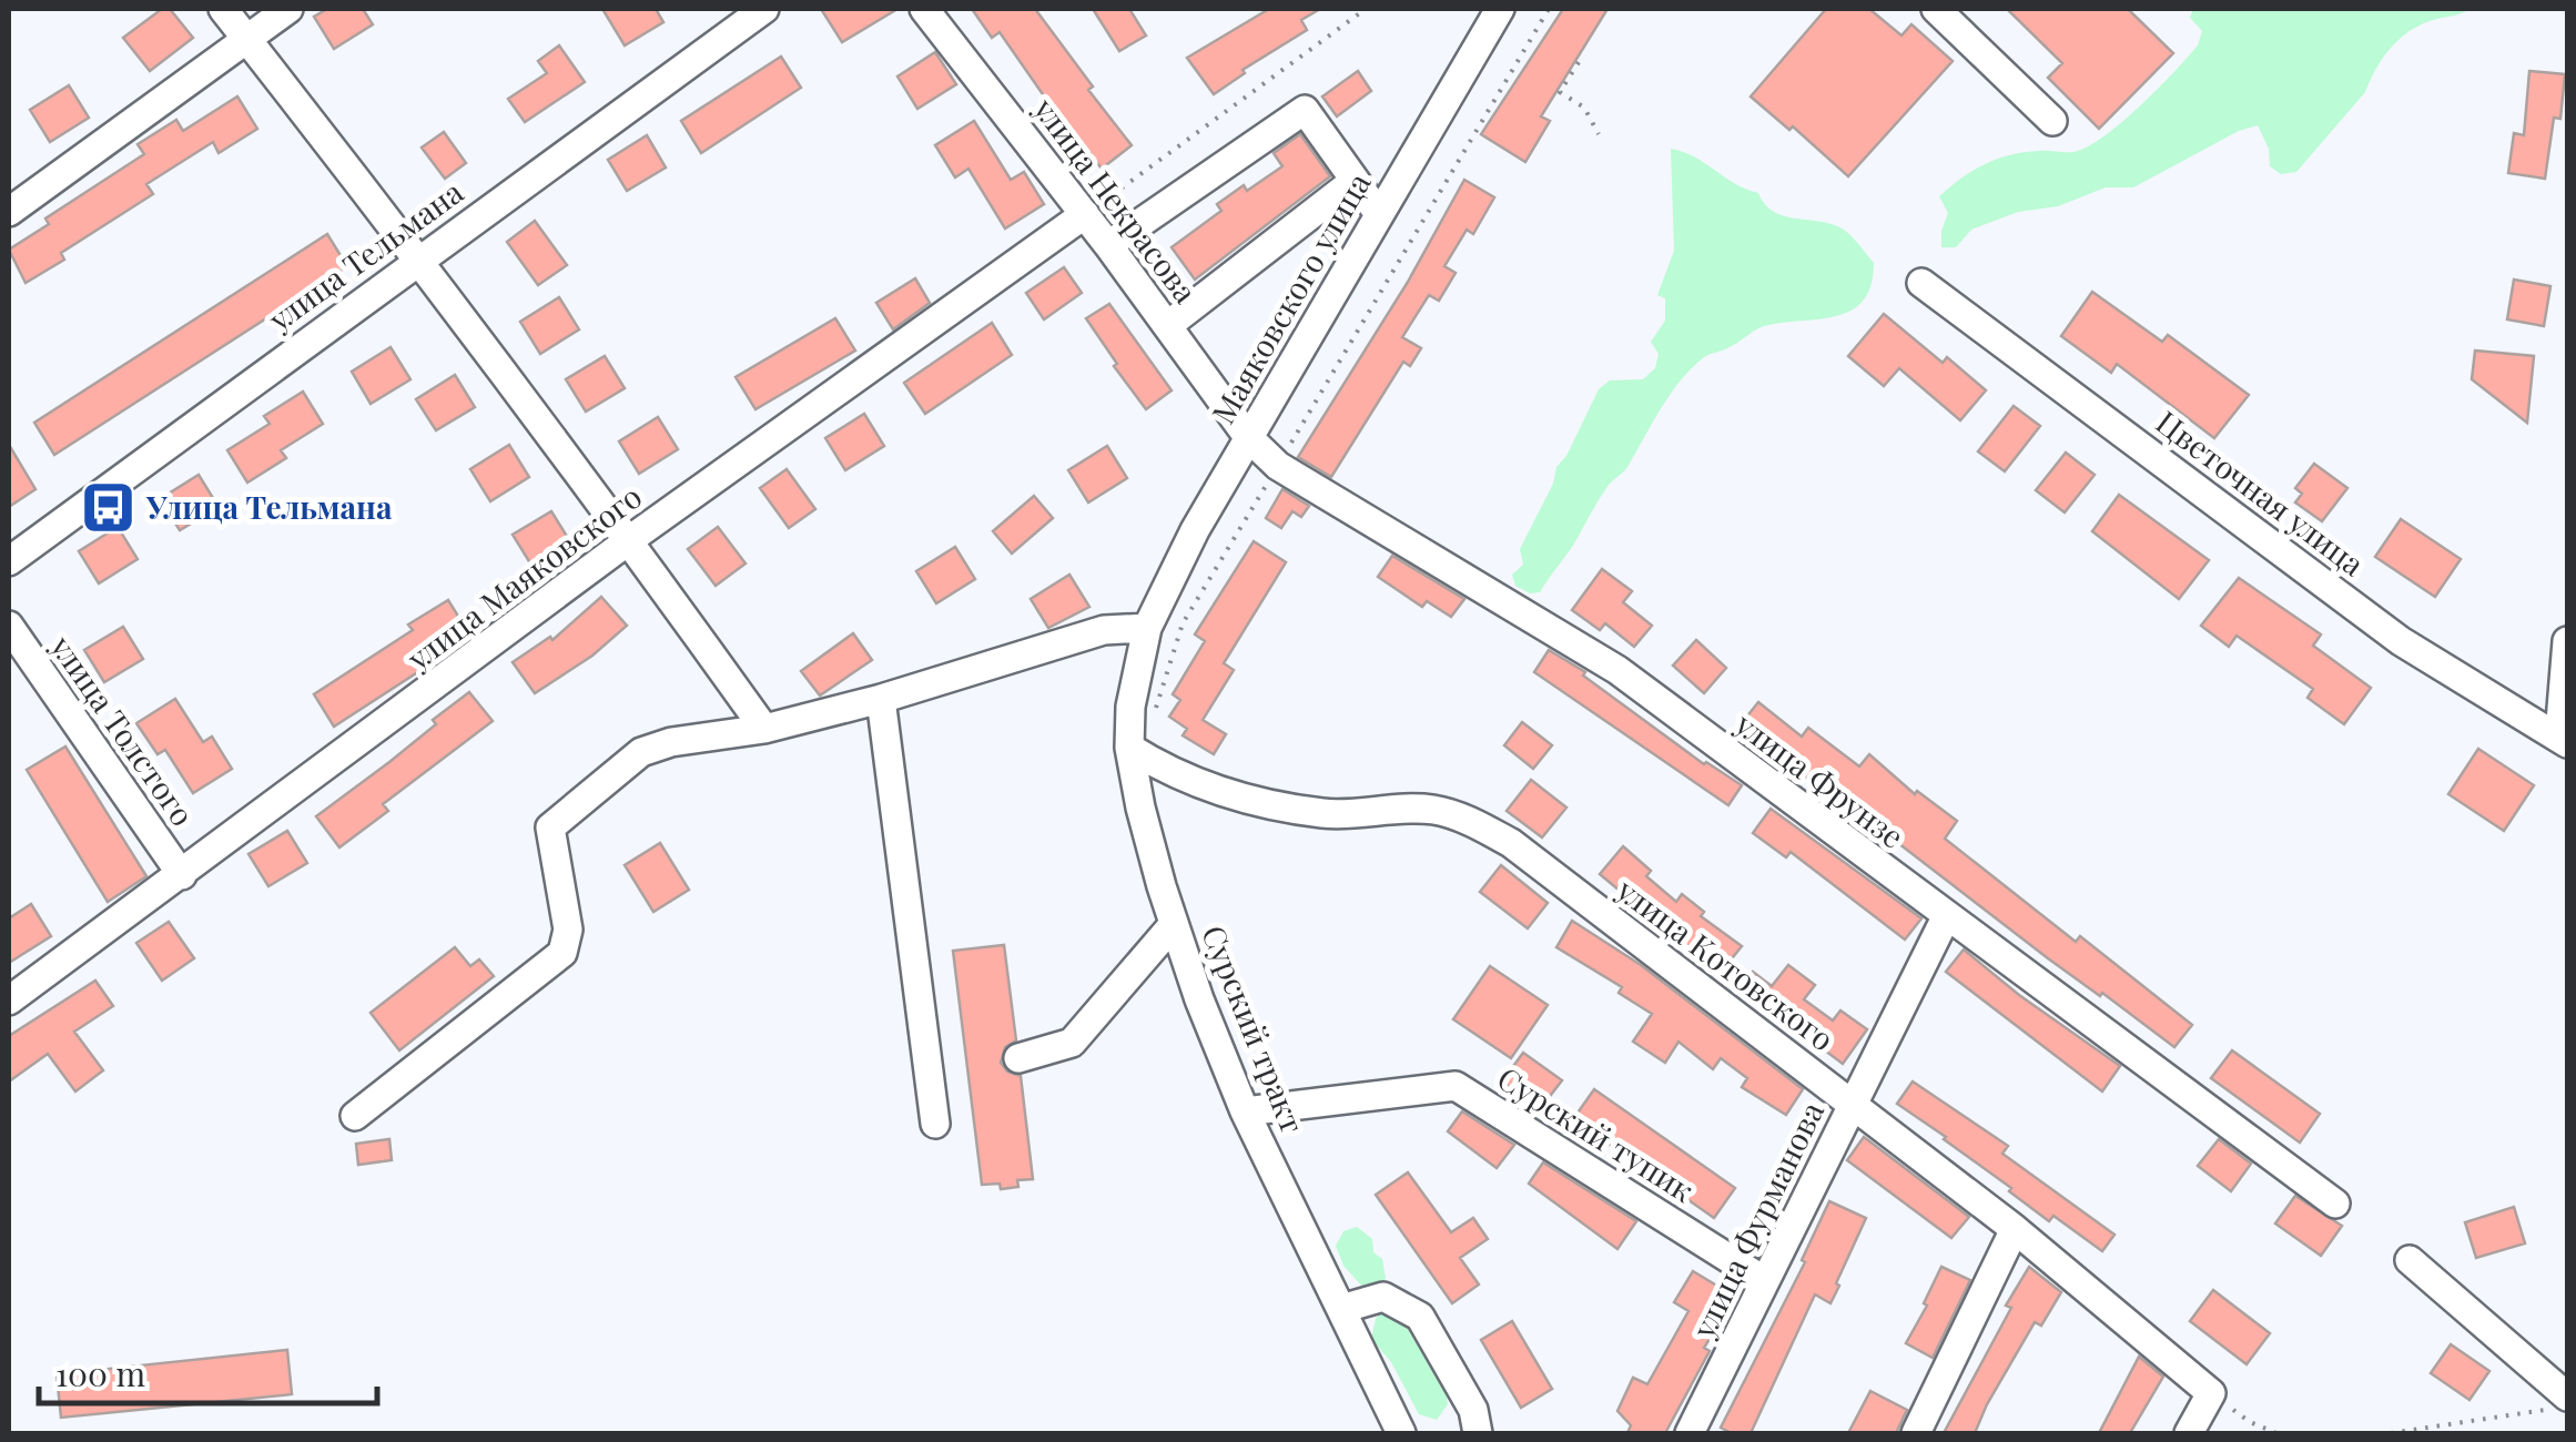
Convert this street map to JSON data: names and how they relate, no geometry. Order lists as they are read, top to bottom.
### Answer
{
  "streets": {
    "street": [
      "улица Некрасова",
      "улица Тельмана",
      "Маяковского улица",
      "Цветочная улица",
      "улица Маяковского",
      "улица Толстого",
      "улица Фрунзе",
      "улица Котовского",
      "Сурский тракт",
      "Сурский тупик",
      "улица Фурманова"
    ]
  },
  "crossings": [
    ["улица Некрасова", "Маяковского улица"],
    ["улица Некрасова", "улица Маяковского"],
    ["улица Некрасова", "улица Фрунзе"],
    ["Маяковского улица", "улица Фрунзе"],
    ["Маяковского улица", "Сурский тракт"],
    ["улица Маяковского", "улица Толстого"],
    ["улица Фрунзе", "улица Фурманова"],
    ["улица Котовского", "Сурский тракт"],
    ["улица Котовского", "улица Фурманова"],
    ["Сурский тракт", "Сурский тупик"],
    ["Сурский тупик", "улица Фурманова"]
  ],
  "places": {
    "bus stop": ["Улица Тельмана"]
  },
  "scale_bar": "100 m"
}
